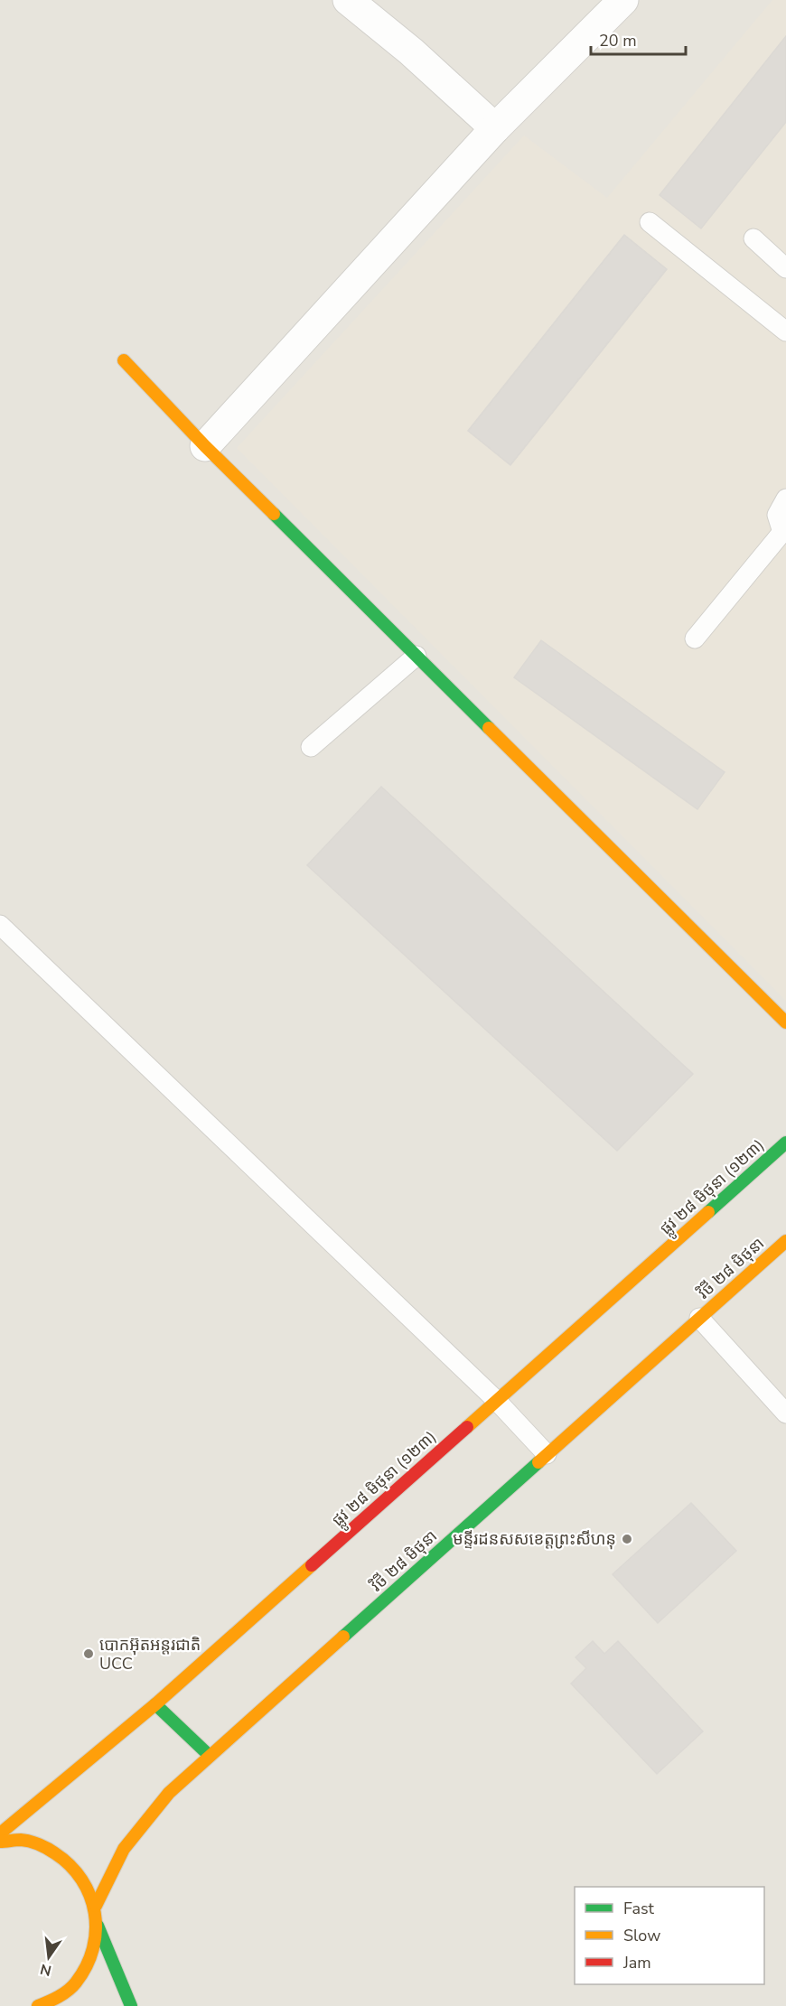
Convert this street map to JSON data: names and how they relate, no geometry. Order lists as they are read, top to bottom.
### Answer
{
  "streets": {
    "main road": ["ផ្លូវ ២៨ មិថុនា (១២៣)", "វិថី ២៨ មិថុនា"]
  },
  "places": ["មន្ទីរដនសសខេត្តព្រះសីហនុ", "បោកអ៊ុតអន្តរជាតិ UCC"],
  "legend": ["Fast", "Slow", "Jam"],
  "scale_bar": "20 m",
  "north": "bottom"
}
